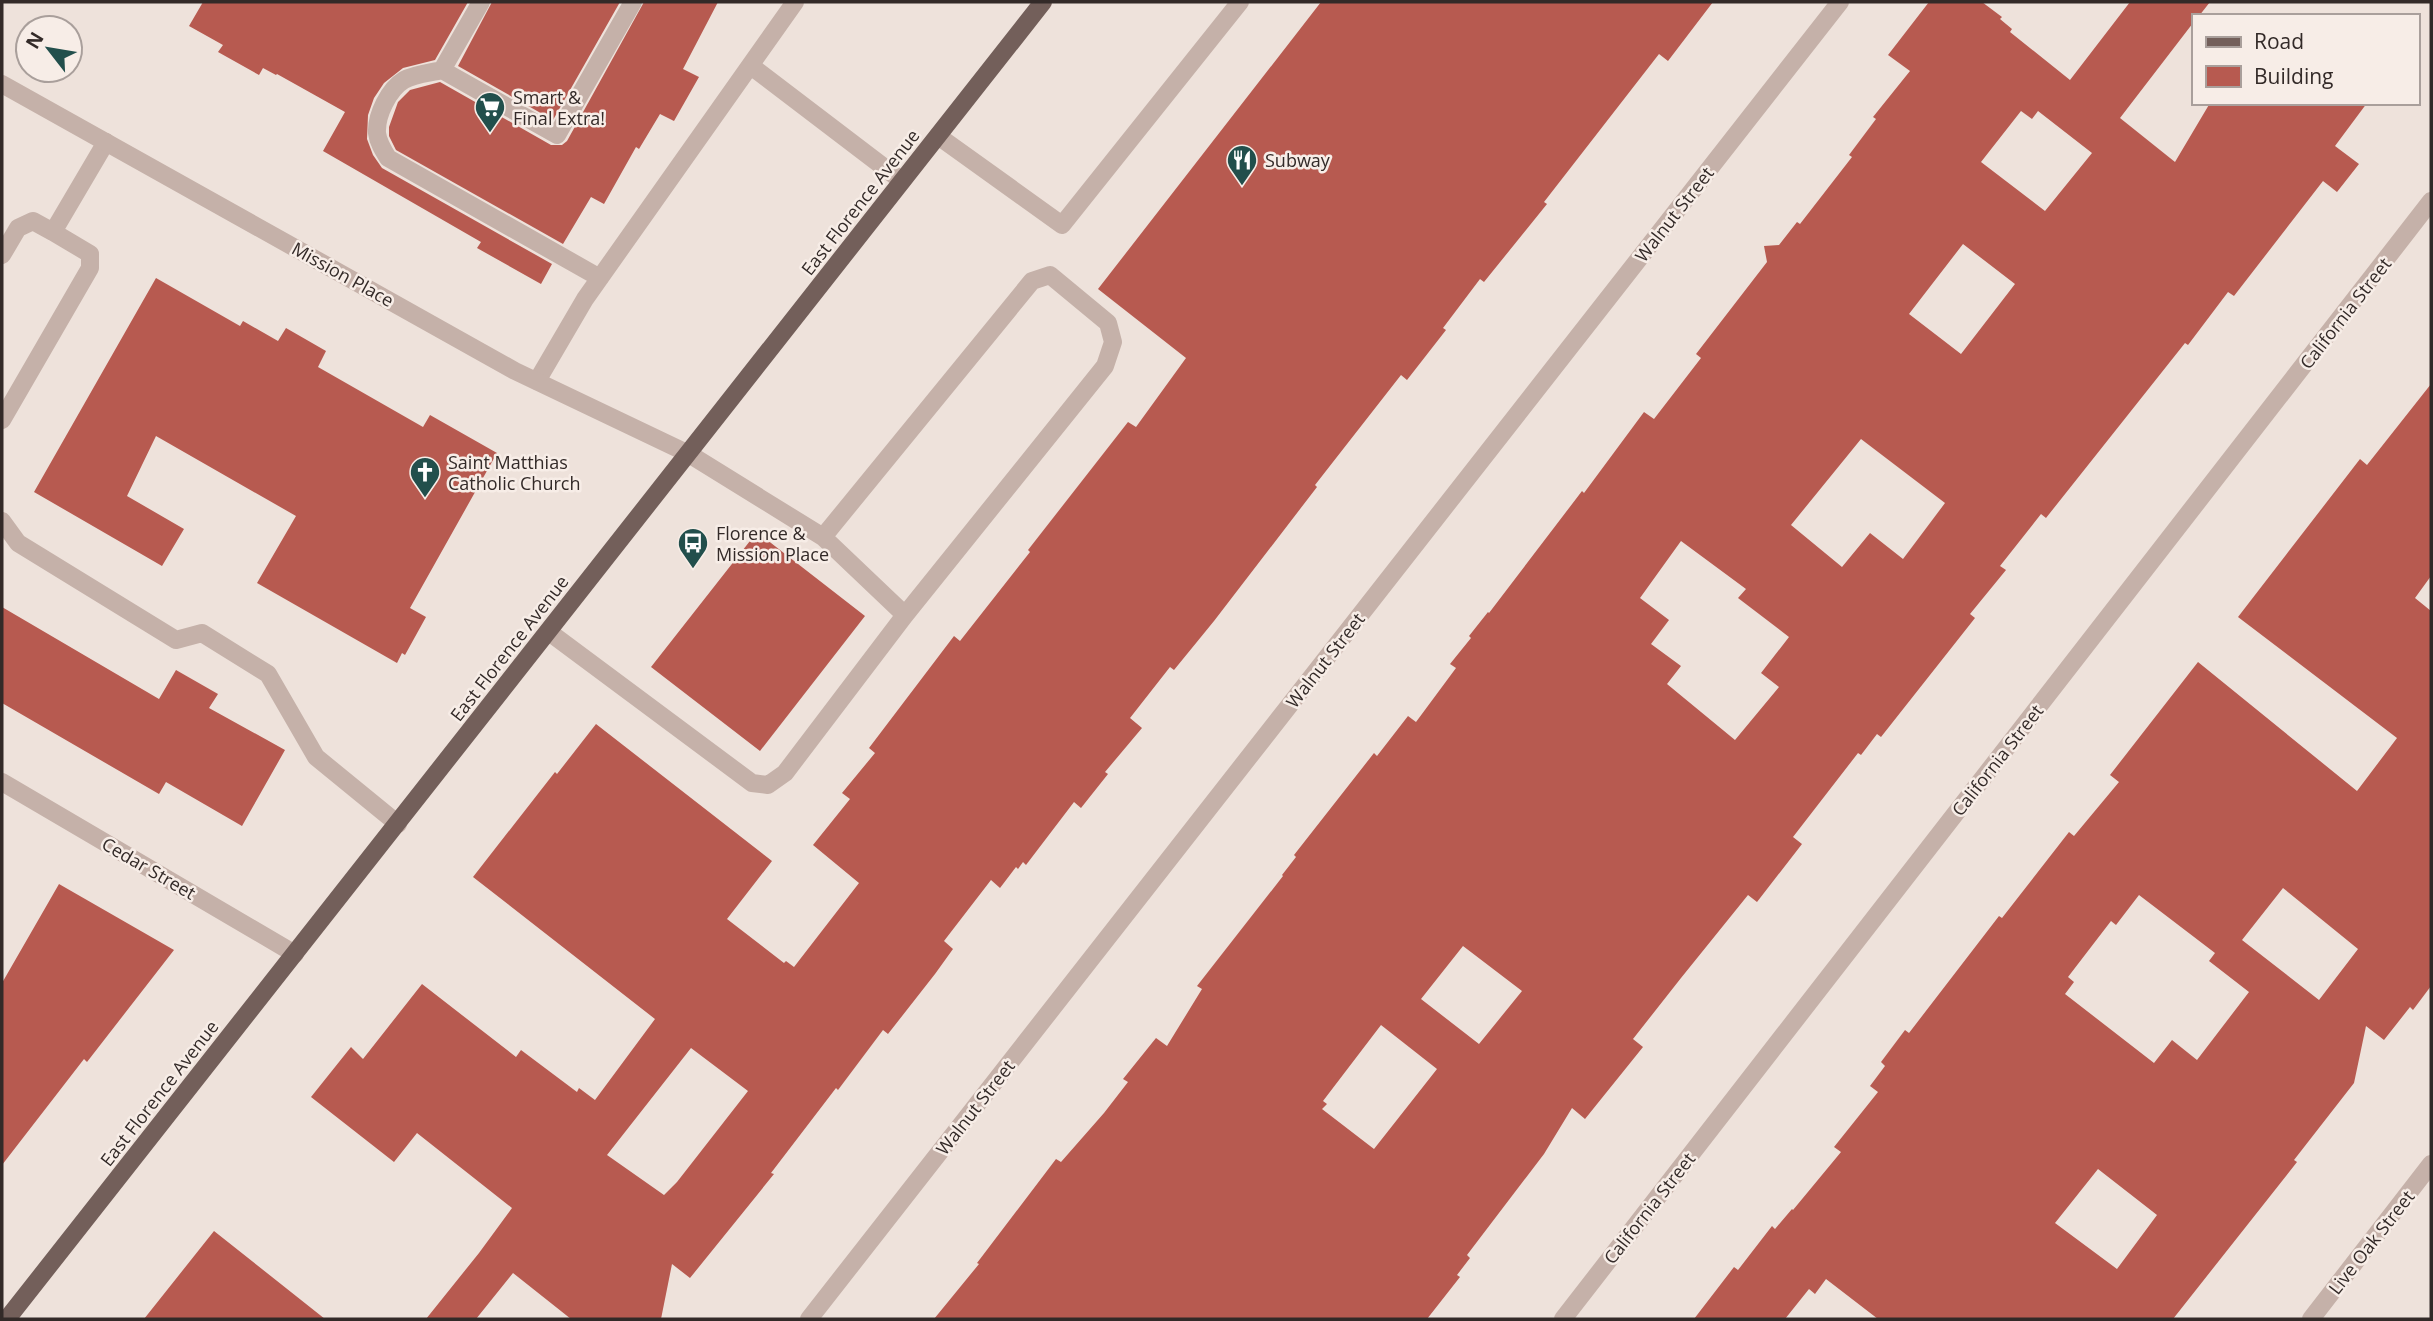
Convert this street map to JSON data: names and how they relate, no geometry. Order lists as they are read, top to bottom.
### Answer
{
  "streets": {
    "main road": ["East Florence Avenue"],
    "street": [
      "Walnut Street",
      "Mission Place",
      "California Street",
      "Cedar Street",
      "Live Oak Street"
    ]
  },
  "crossings": [
    ["East Florence Avenue", "Mission Place"],
    ["East Florence Avenue", "Cedar Street"]
  ],
  "places": {
    "supermarket": ["Smart & Final Extra!"],
    "restaurant": ["Subway"],
    "church": ["Saint Matthias Catholic Church"],
    "bus stop": ["Florence & Mission Place"]
  },
  "legend": ["Road", "Building"],
  "north": "top left"
}
